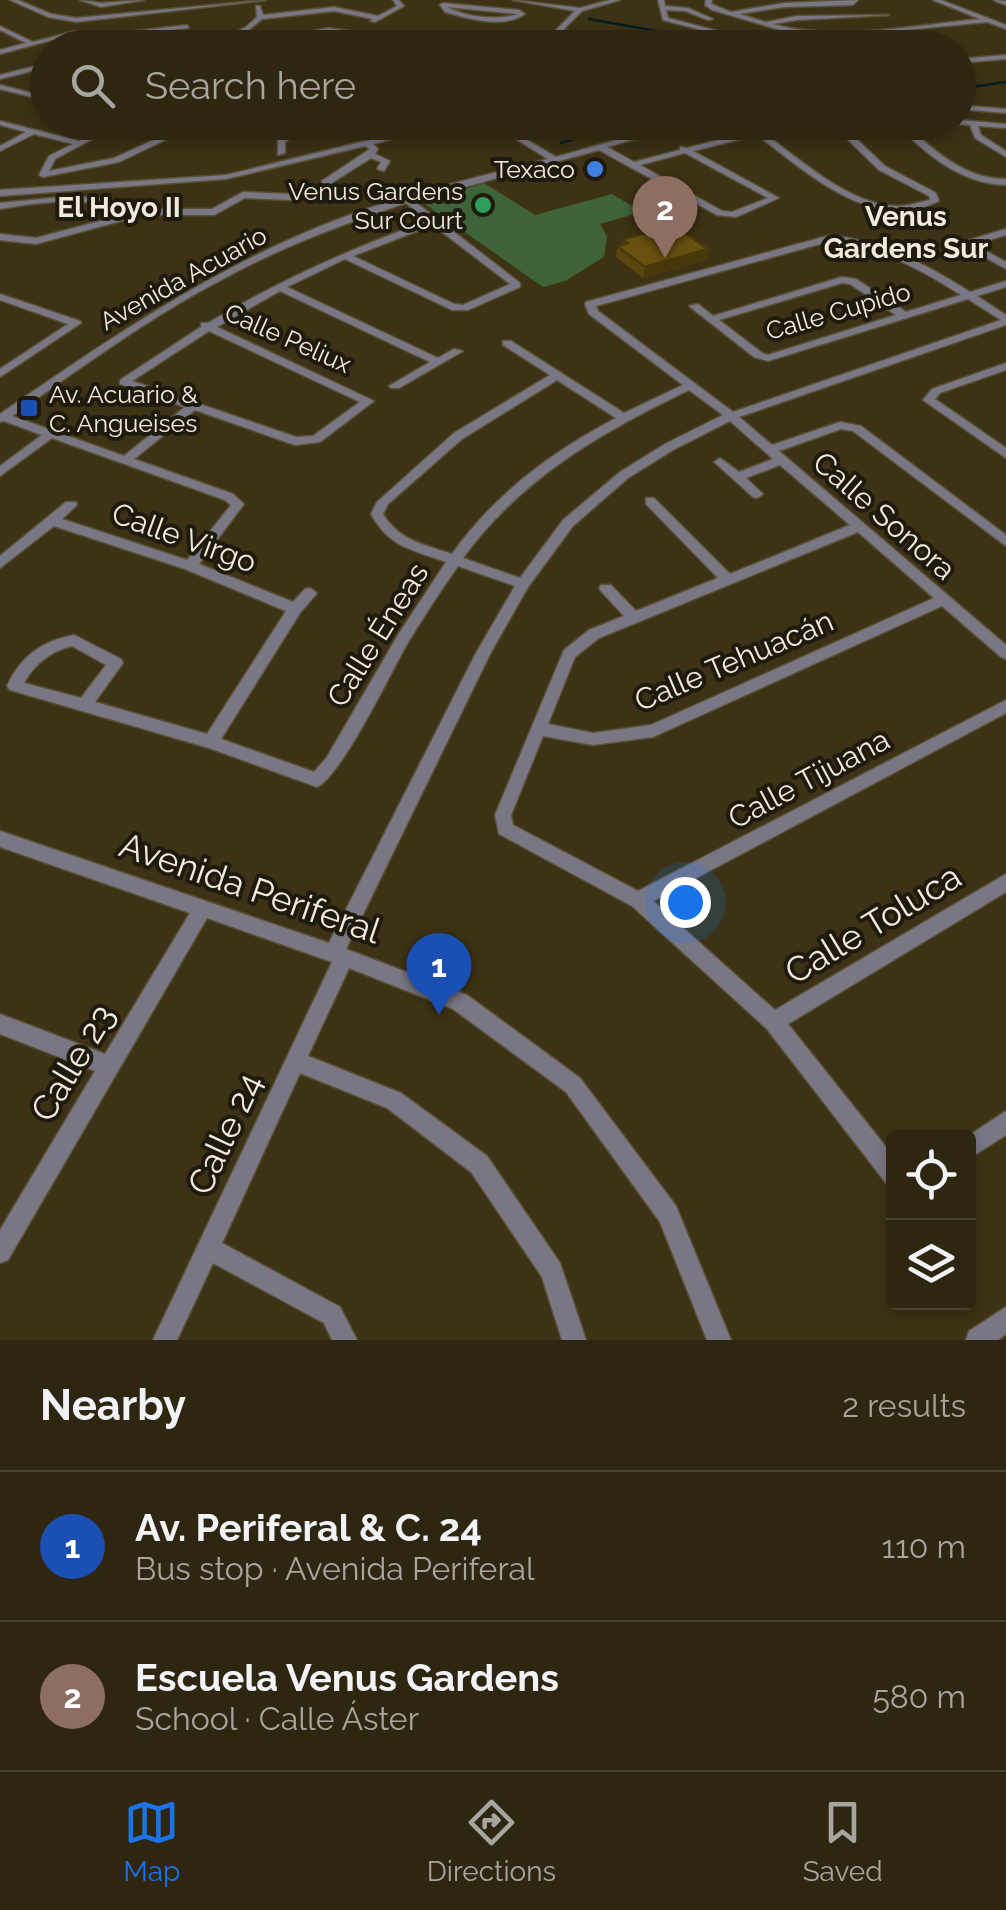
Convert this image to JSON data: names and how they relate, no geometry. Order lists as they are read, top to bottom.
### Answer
{
  "streets": {
    "street": [
      "Avenida Acuario",
      "Calle Cupido",
      "Calle Peliux",
      "Calle Sonora",
      "Calle Virgo",
      "Calle Éneas",
      "Calle Tehuacán",
      "Calle Tijuana",
      "Avenida Periferal",
      "Calle Toluca",
      "Calle 23",
      "Calle 24"
    ]
  },
  "crossings": [
    ["Calle Cupido", "Calle Sonora"],
    ["Calle Sonora", "Calle Éneas"],
    ["Calle Sonora", "Calle Tehuacán"],
    ["Calle Sonora", "Calle 24"],
    ["Avenida Periferal", "Calle 23"],
    ["Avenida Periferal", "Calle 24"]
  ],
  "districts": ["El Hoyo II", "Venus Gardens Sur"],
  "places": {
    "other": ["Texaco", "Venus Gardens Sur Court"],
    "transit": ["Av. Acuario & C. Angueises"]
  },
  "page": {
    "search": "Search here",
    "pins": ["2", "1"],
    "heading": ["Nearby", "2 results"],
    "list": [
      {
        "mark": "1",
        "name": "Av. Periferal & C. 24",
        "note": "Bus stop · Avenida Periferal",
        "value": "110 m"
      },
      {
        "mark": "2",
        "name": "Escuela Venus Gardens",
        "note": "School · Calle Áster",
        "value": "580 m"
      }
    ],
    "nav": ["Map", "Directions", "Saved"]
  }
}
